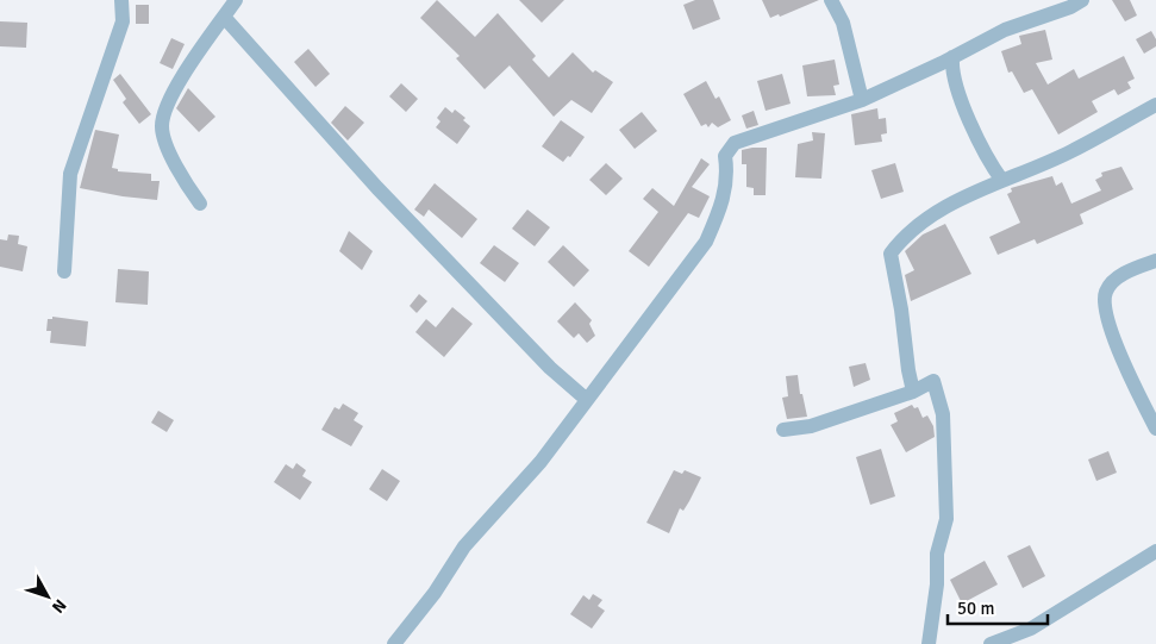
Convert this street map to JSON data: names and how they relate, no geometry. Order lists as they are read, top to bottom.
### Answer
{
  "scale_bar": "50 m",
  "north": "bottom right"
}
